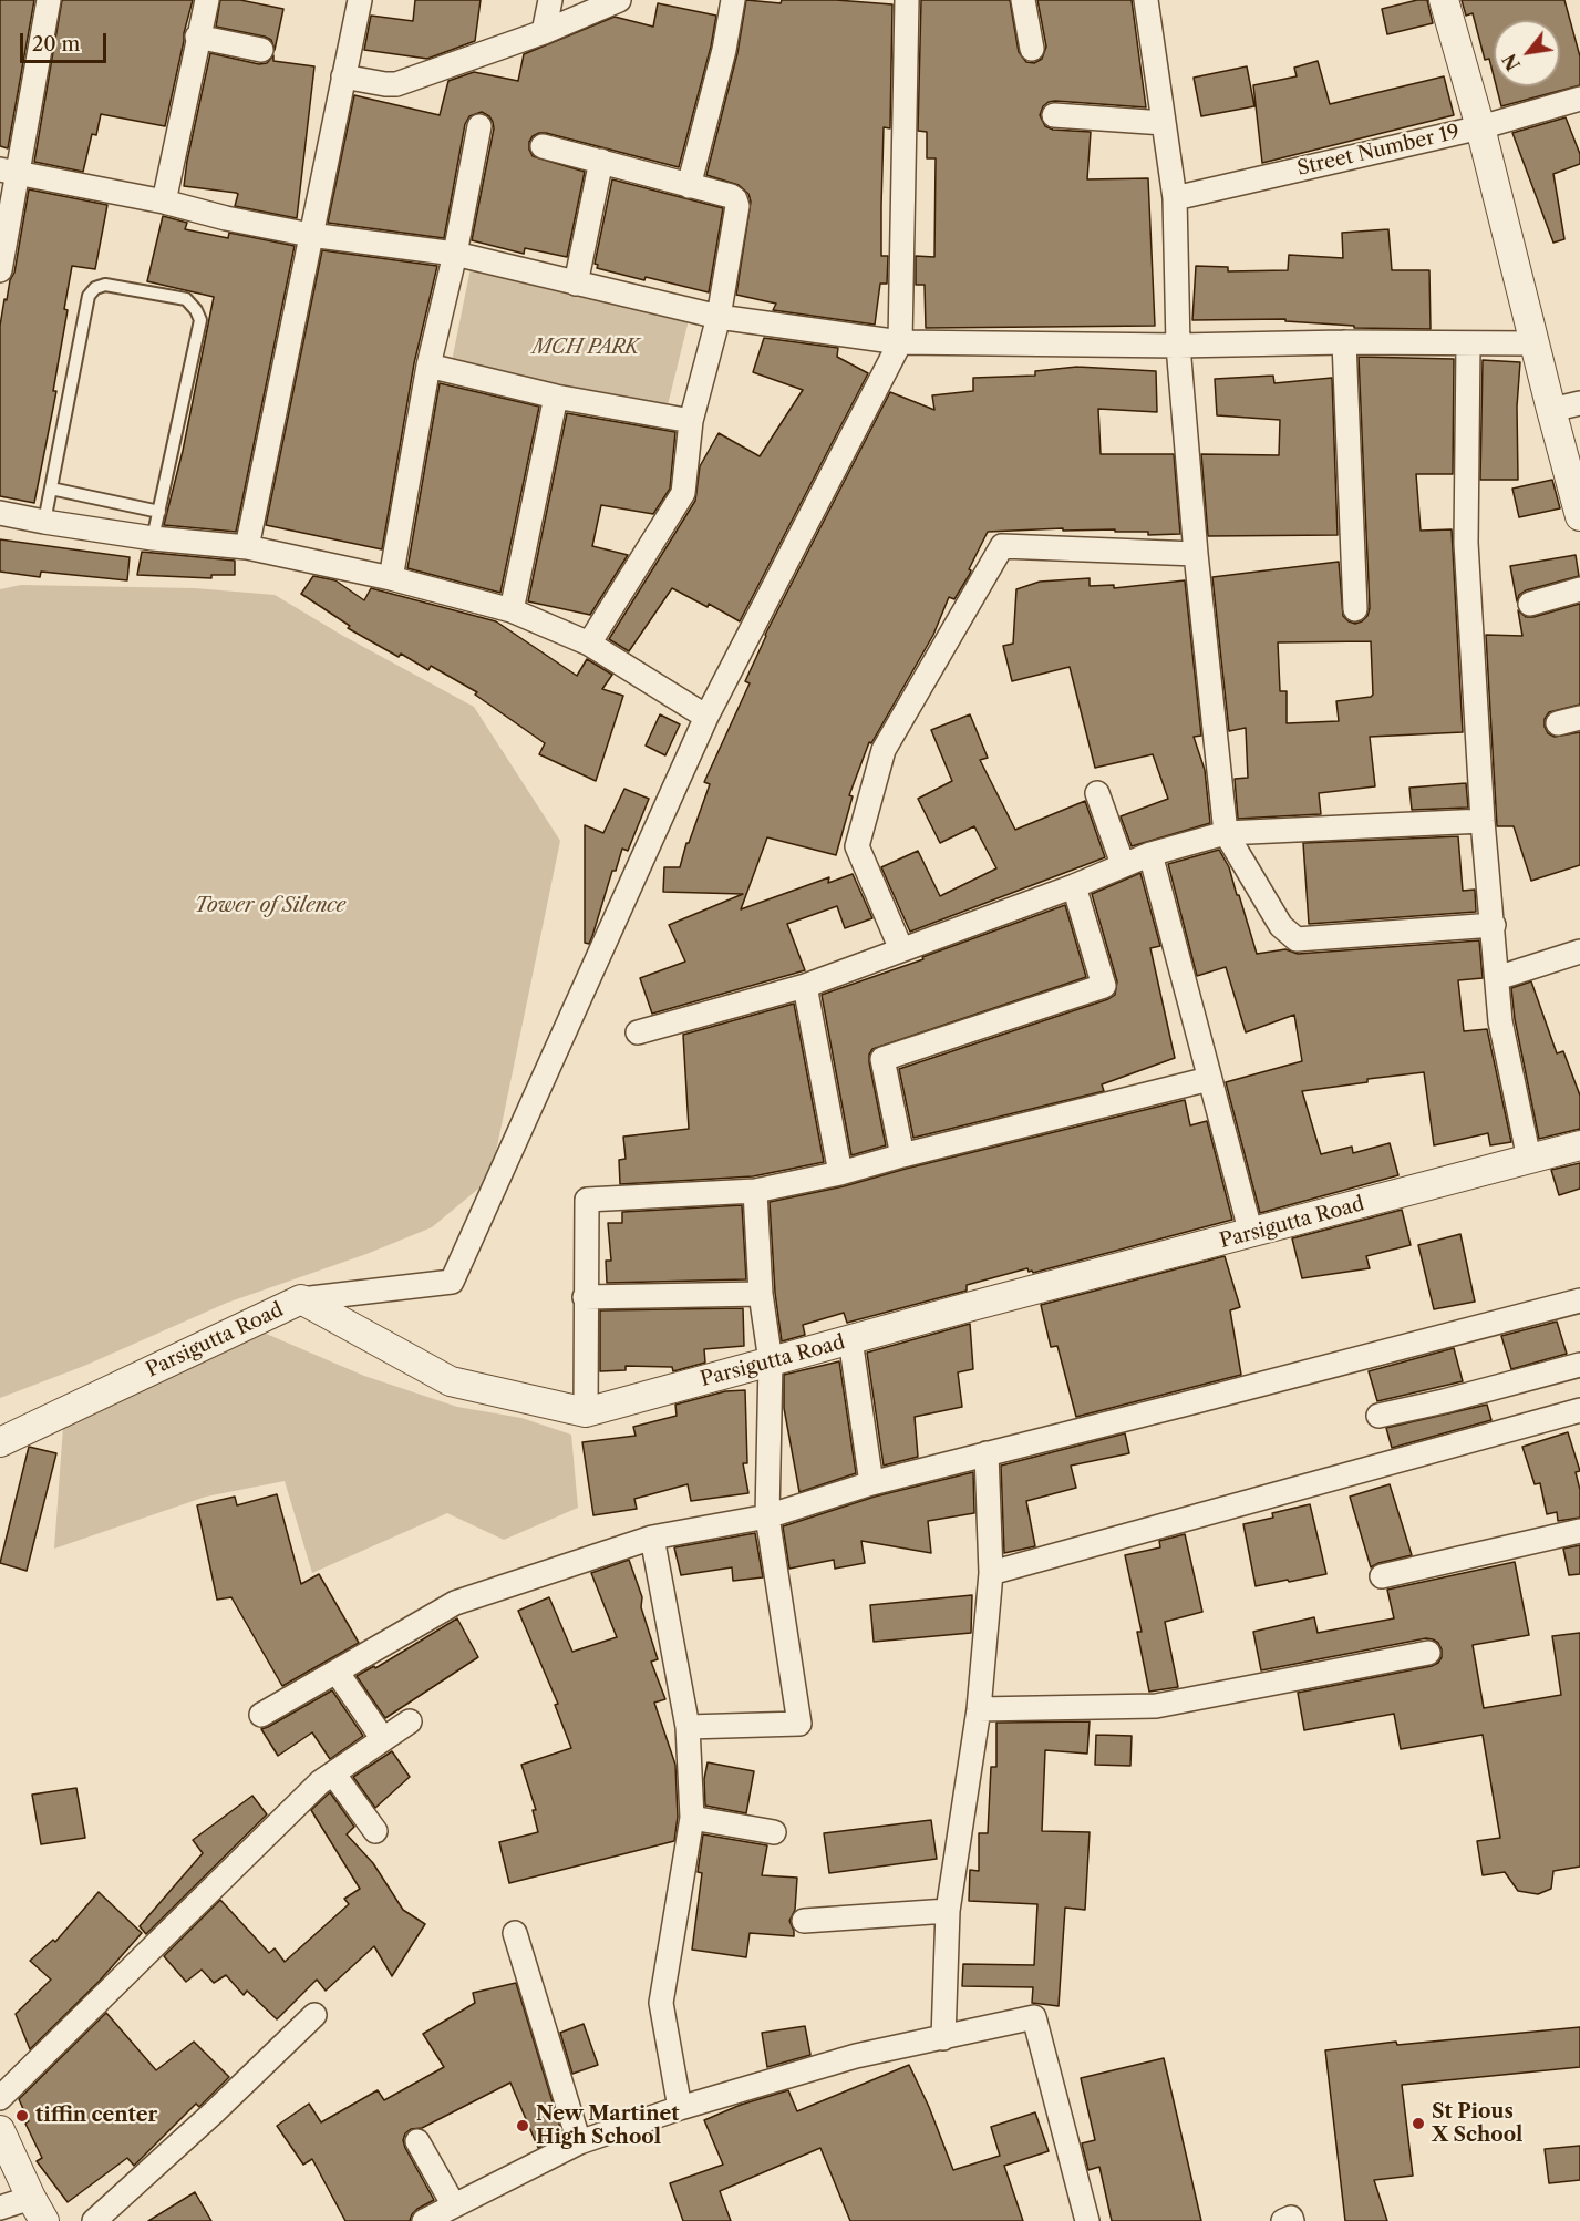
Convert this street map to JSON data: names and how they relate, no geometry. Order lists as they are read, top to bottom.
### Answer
{
  "streets": {
    "street": ["Street Number 19", "Parsigutta Road"]
  },
  "parks": ["MCH PARK", "Tower of Silence"],
  "places": ["tiffin center", "St Pious X School", "New Martinet High School"],
  "scale_bar": "20 m",
  "north": "bottom left"
}
